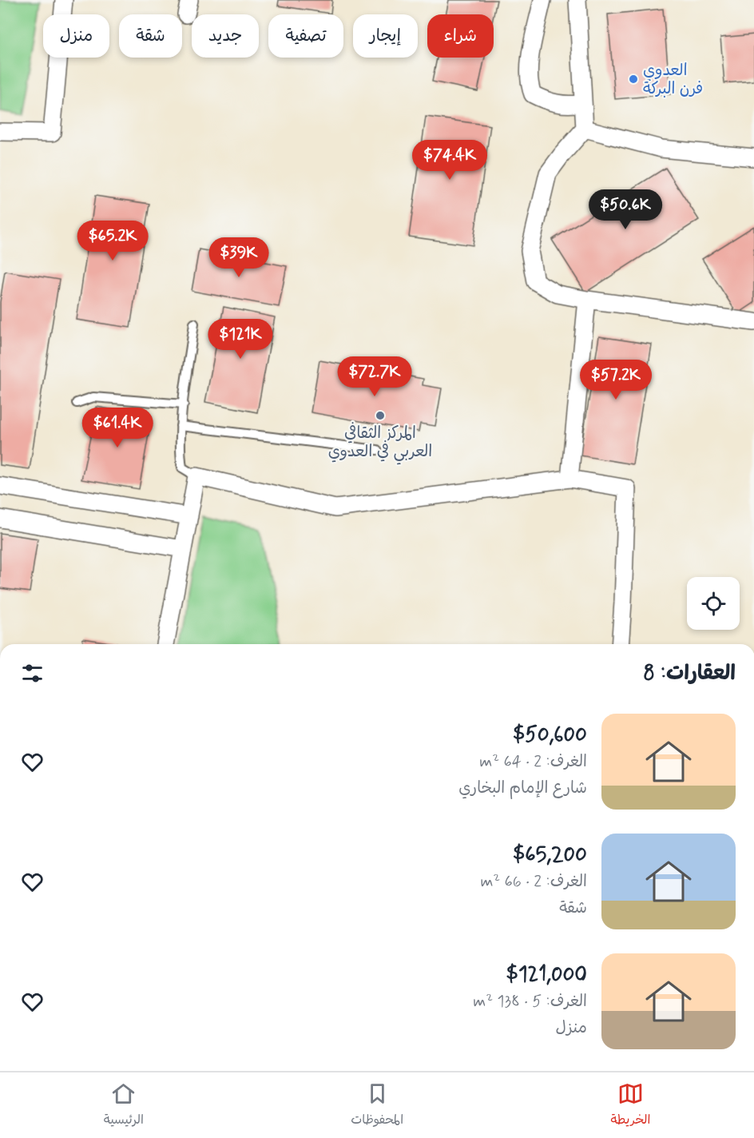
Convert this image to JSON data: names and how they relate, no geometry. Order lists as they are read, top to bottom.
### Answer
{
  "places": ["العدوي فرن البركة", "المركز الثقافي العربي في العدوي"],
  "page": {
    "chip": [
      "شراء",
      "إيجار",
      "تصفية",
      "جديد",
      "شقة",
      "منزل"
    ],
    "price": [
      "$74.4K",
      "$50.6K",
      "$65.2K",
      "$39K",
      "$121K",
      "$72.7K",
      "$57.2K",
      "$61.4K"
    ],
    "heading": "العقارات: 8",
    "list": [
      {
        "name": "$50,600",
        "note": "الغرف: 2 · 64 m² · شارع الإمام البخاري"
      },
      {
        "name": "$65,200",
        "note": "الغرف: 2 · 66 m² · شقة"
      },
      {
        "name": "$121,000",
        "note": "الغرف: 5 · 138 m² · منزل"
      }
    ],
    "tabs": ["الخريطة", "المحفوظات", "الرئيسية"]
  }
}
